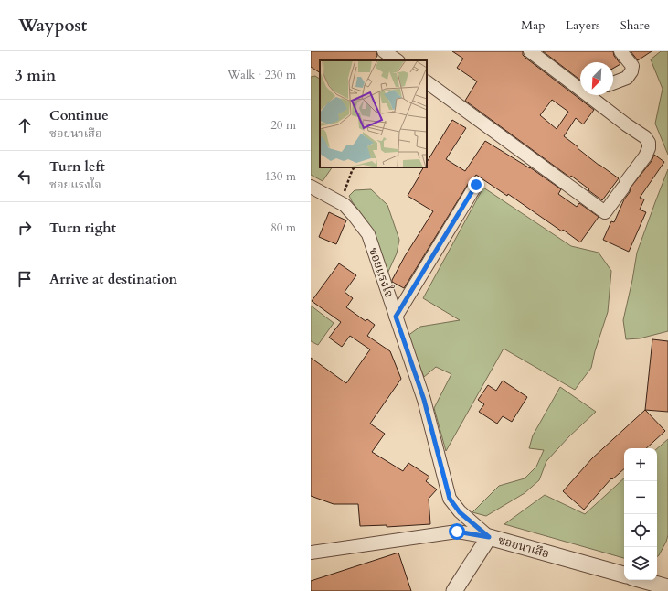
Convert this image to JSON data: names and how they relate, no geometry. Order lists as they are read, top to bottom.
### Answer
{
  "streets": {
    "street": ["ซอยแรงใจ", "ซอยนาเสือ"]
  },
  "crossings": [
    ["ซอยแรงใจ", "ซอยนาเสือ"]
  ],
  "north": "bottom left",
  "page": {
    "header": "Waypost",
    "nav": ["Map", "Layers", "Share"],
    "heading": ["3 min", "Walk · 230 m"],
    "list": [
      ["Continue", "ซอยนาเสือ", "20 m"],
      ["Turn left", "ซอยแรงใจ", "130 m"],
      ["Turn right", "80 m"],
      "Arrive at destination"
    ],
    "map_buttons": ["+", "−"]
  }
}
